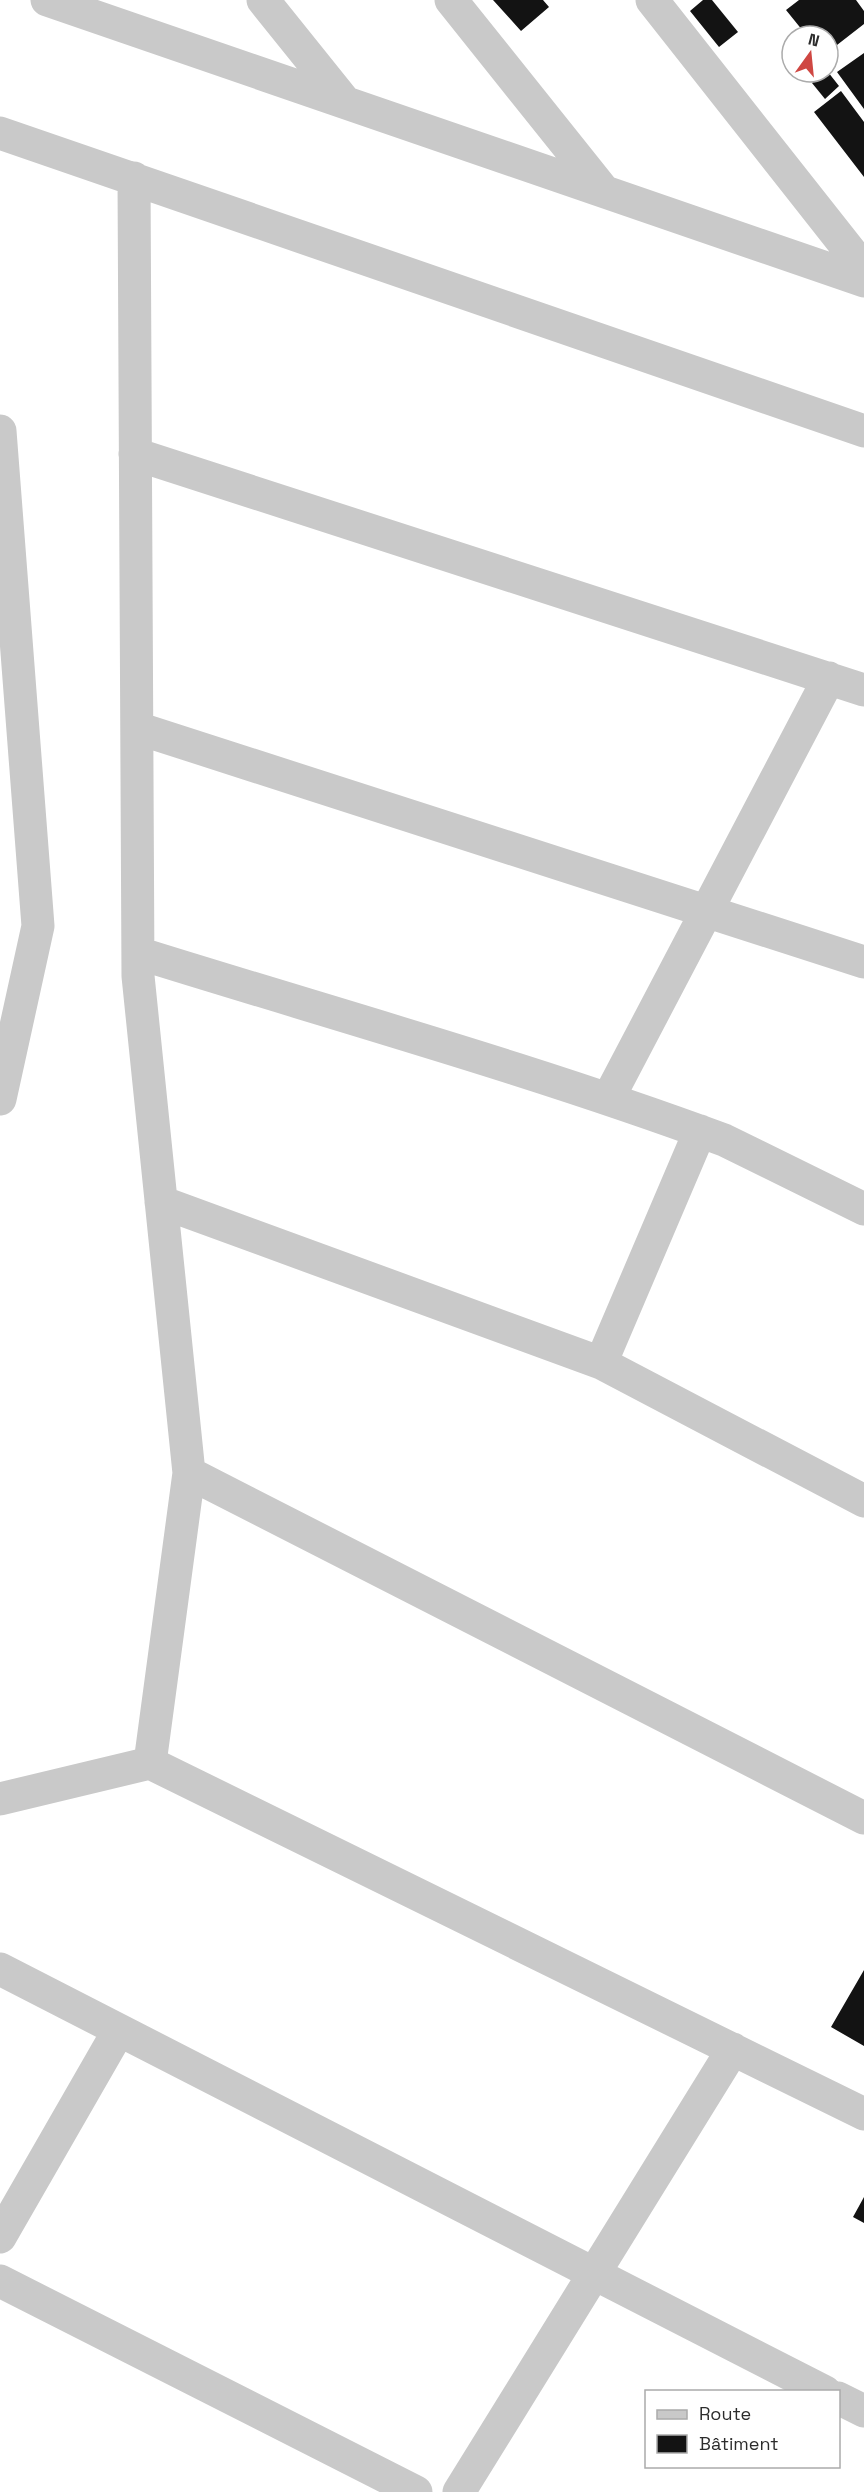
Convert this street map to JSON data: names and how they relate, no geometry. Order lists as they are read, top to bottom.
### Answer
{
  "legend": ["Route", "Bâtiment"],
  "north": "top"
}
